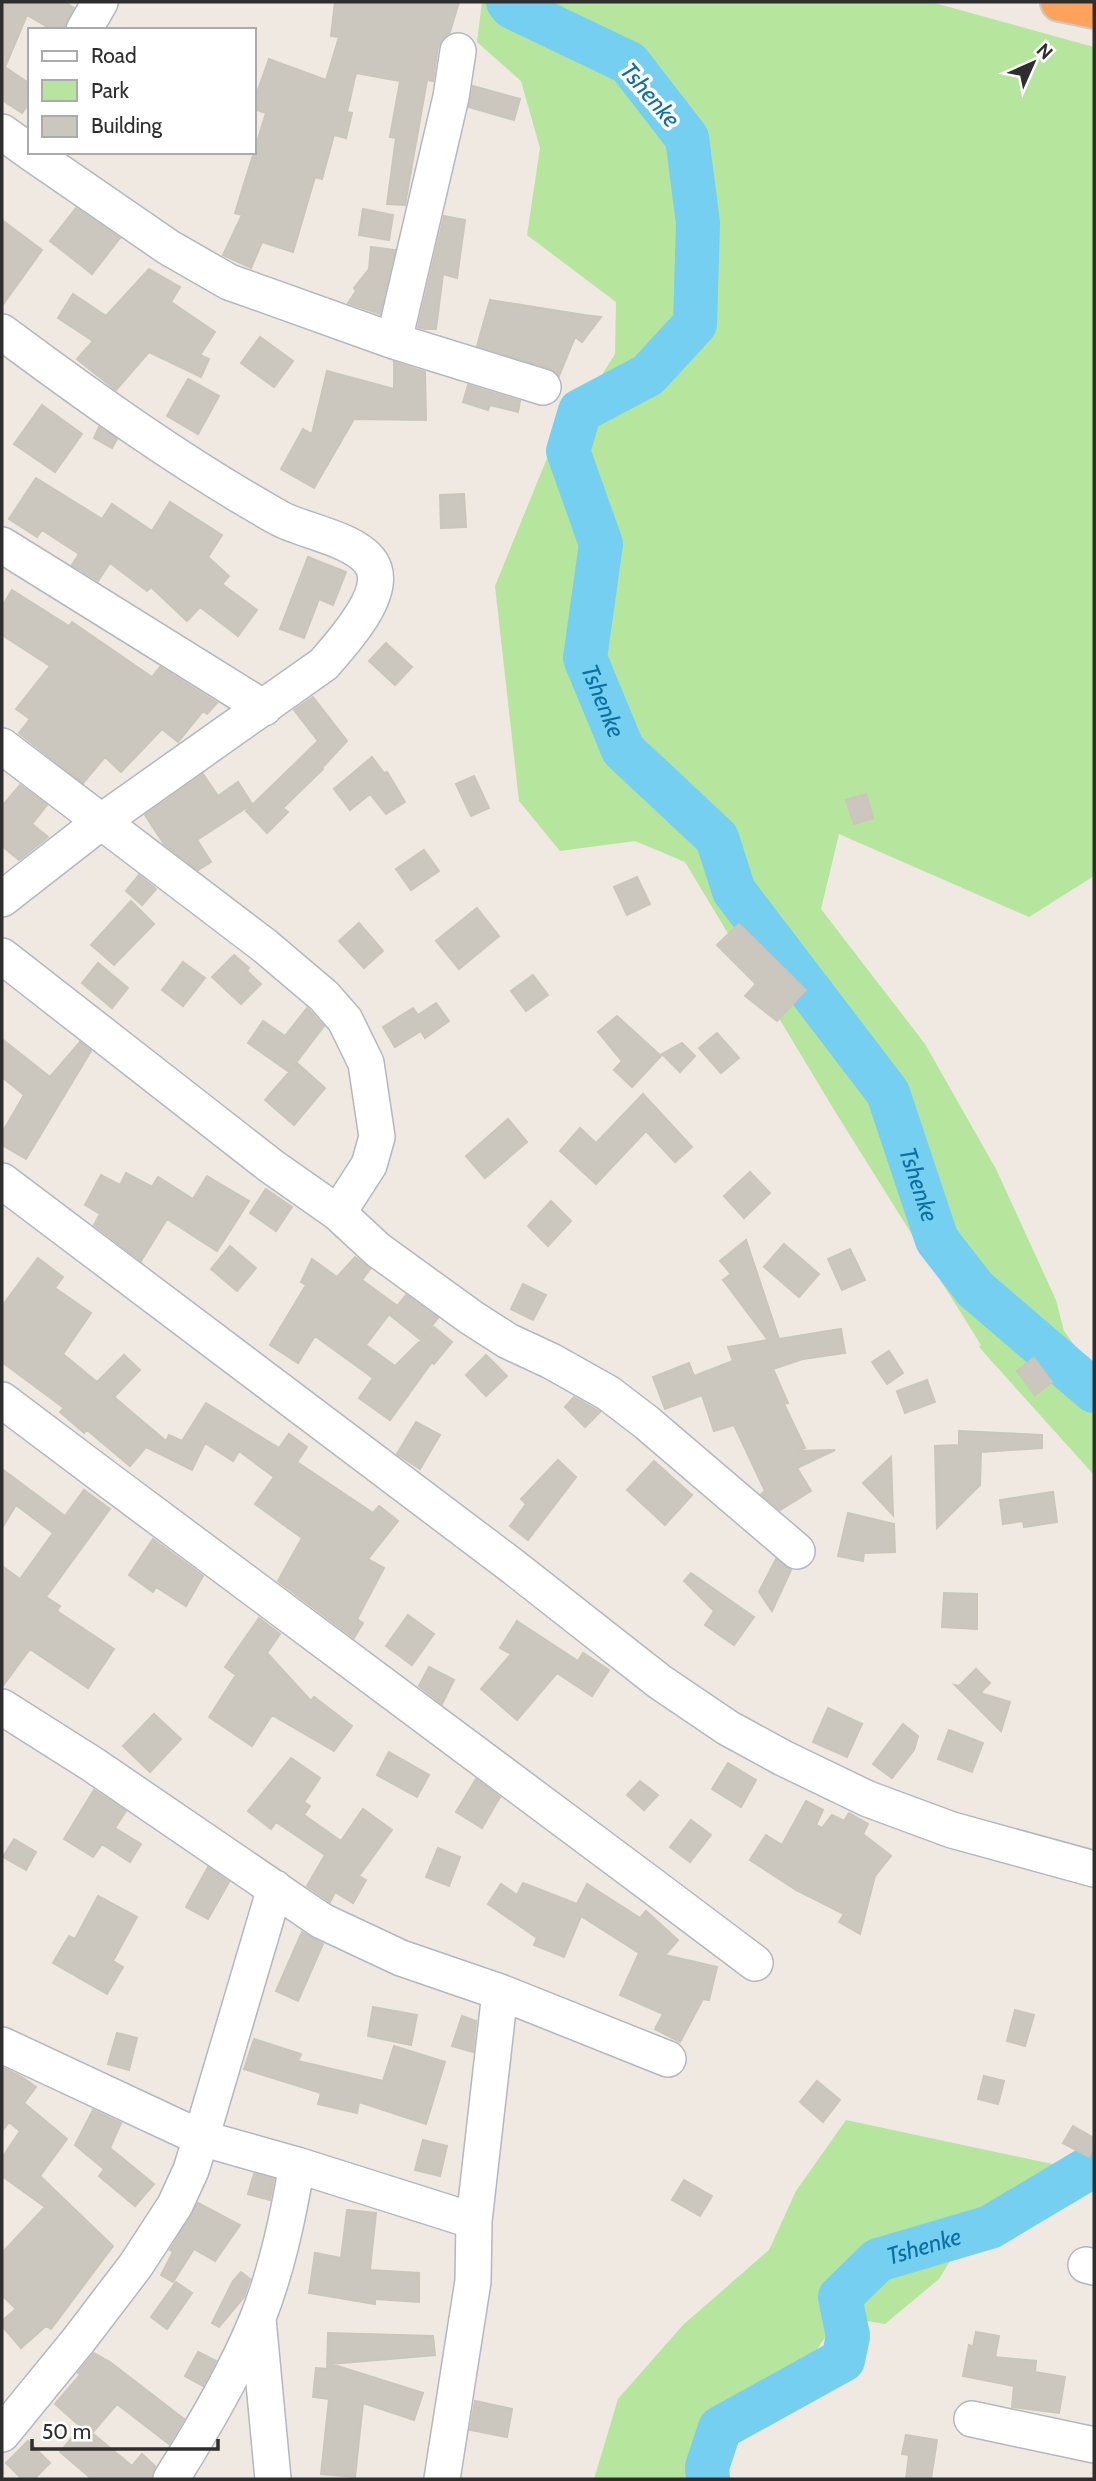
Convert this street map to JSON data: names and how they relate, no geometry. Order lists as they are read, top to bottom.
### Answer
{
  "water": ["Tshenke"],
  "legend": ["Road", "Park", "Building"],
  "scale_bar": "50 m",
  "north": "top right"
}
